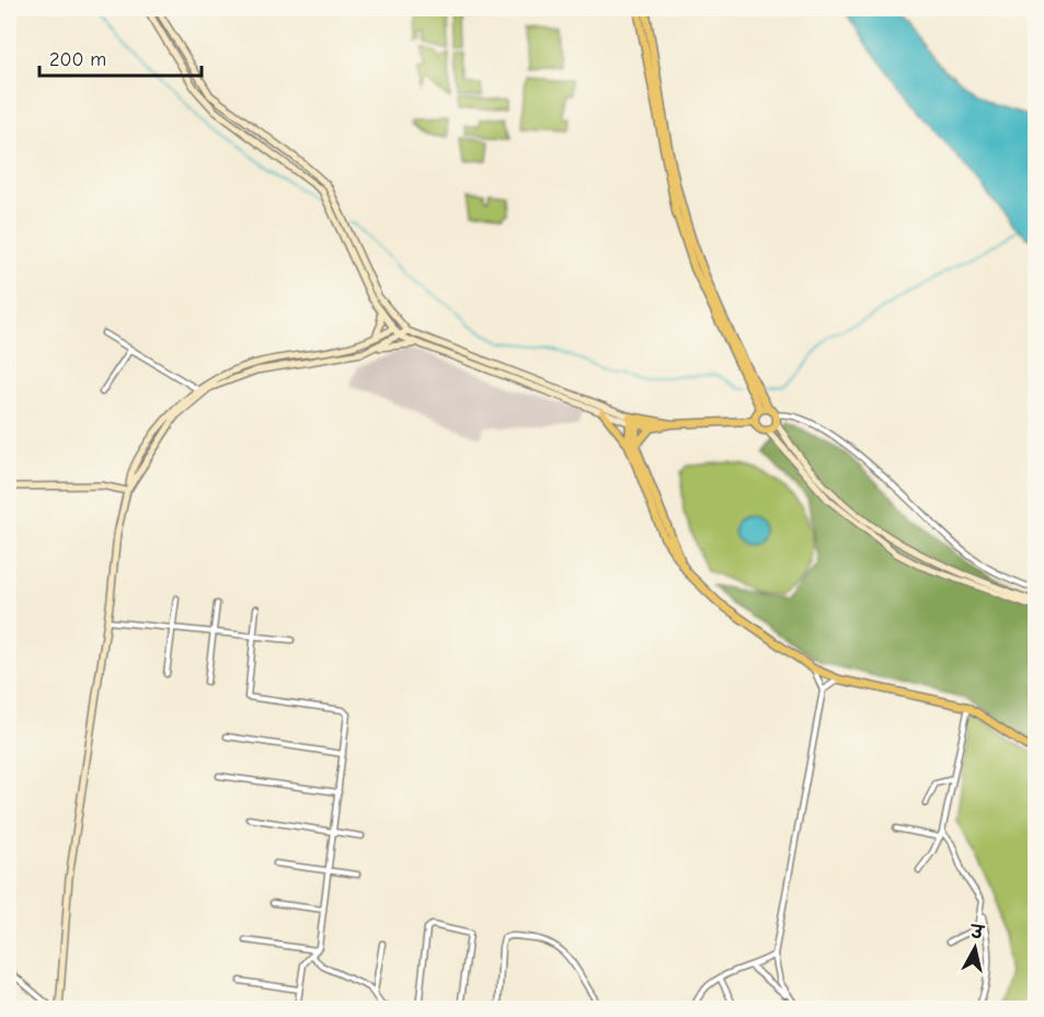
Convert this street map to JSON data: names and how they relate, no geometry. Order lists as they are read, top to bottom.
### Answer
{
  "scale_bar": "200 m",
  "north": "top"
}
